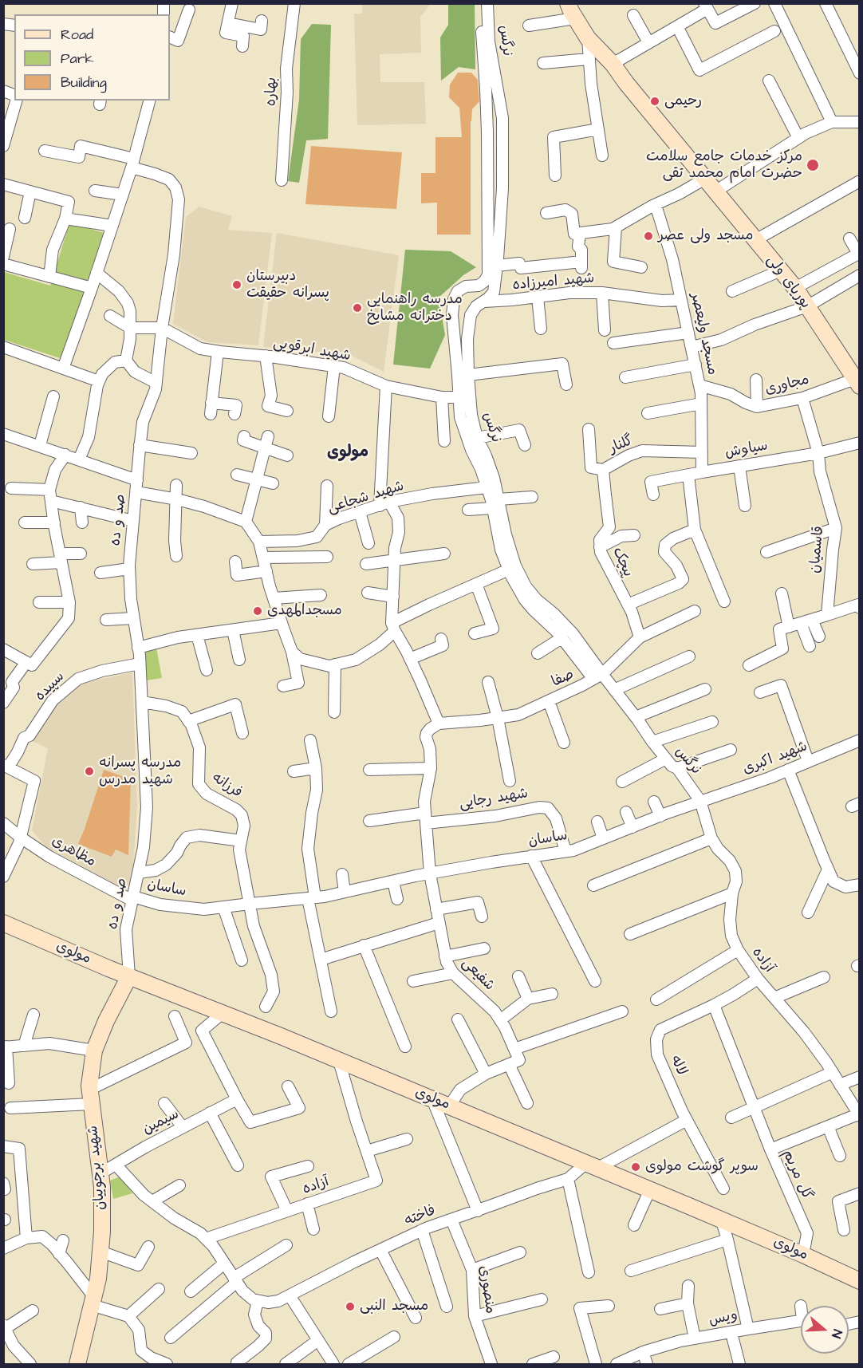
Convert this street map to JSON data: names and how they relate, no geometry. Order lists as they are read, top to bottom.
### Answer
{
  "streets": {
    "main road": ["پوریای ولی", "مولوی", "شهید برجوییان"],
    "street": [
      "نرگس",
      "بهاره",
      "شهید امیرزاده",
      "مسجد ولیعصر",
      "شهید ابرقویی",
      "مجاوری",
      "گلنار",
      "سیاوش",
      "شهید شجاعی",
      "صد و ده",
      "قاسمیان",
      "پیچک",
      "صفا",
      "سپیده",
      "شهید اکبری",
      "فرزانه",
      "شهید رجایی",
      "ساسان",
      "مظاهری",
      "آزاده",
      "شفیعی",
      "لاله",
      "سیمین",
      "گل مریم",
      "فاخته",
      "منصوری",
      "ویس"
    ]
  },
  "crossings": [
    ["نرگس", "شهید امیرزاده"],
    ["نرگس", "شهید ابرقویی"],
    ["نرگس", "شهید شجاعی"],
    ["نرگس", "صفا"],
    ["نرگس", "شهید اکبری"],
    ["نرگس", "ساسان"],
    ["نرگس", "آزاده"],
    ["شهید امیرزاده", "مسجد ولیعصر"],
    ["پوریای ولی", "مجاوری"],
    ["مسجد ولیعصر", "مجاوری"],
    ["مسجد ولیعصر", "گلنار"],
    ["مسجد ولیعصر", "سیاوش"],
    ["شهید ابرقویی", "صد و ده"],
    ["مجاوری", "قاسمیان"],
    ["گلنار", "پیچک"],
    ["سیاوش", "قاسمیان"],
    ["صد و ده", "سپیده"],
    ["صد و ده", "فرزانه"],
    ["صد و ده", "ساسان"],
    ["صد و ده", "مظاهری"],
    ["صد و ده", "مولوی"],
    ["صد و ده", "شهید برجوییان"],
    ["پیچک", "صفا"],
    ["صفا", "شفیعی"],
    ["شهید اکبری", "ساسان"],
    ["شهید اکبری", "آزاده"],
    ["فرزانه", "ساسان"],
    ["شهید رجایی", "ساسان"],
    ["شهید رجایی", "شفیعی"],
    ["ساسان", "مظاهری"],
    ["ساسان", "آزاده"],
    ["ساسان", "شفیعی"],
    ["مولوی", "آزاده"],
    ["مولوی", "شهید برجوییان"],
    ["مولوی", "گل مریم"],
    ["مولوی", "فاخته"],
    ["آزاده", "لاله"],
    ["لاله", "گل مریم"],
    ["سیمین", "شهید برجوییان"],
    ["فاخته", "منصوری"]
  ],
  "districts": ["مولوی"],
  "places": [
    "رحیمی",
    "مرکز خدمات جامع سلامت حضرت امام محمد تقی",
    "مسجد ولی عصر",
    "دبیرستان پسرانه حقیقت",
    "مدرسه راهنمایی دخترانه مشایخ",
    "مسجدالمهدی",
    "مدرسه پسرانه شهید مدرس",
    "سوپر گوشت مولوی",
    "مسجد النبی"
  ],
  "legend": ["Road", "Park", "Building"],
  "north": "right"
}
